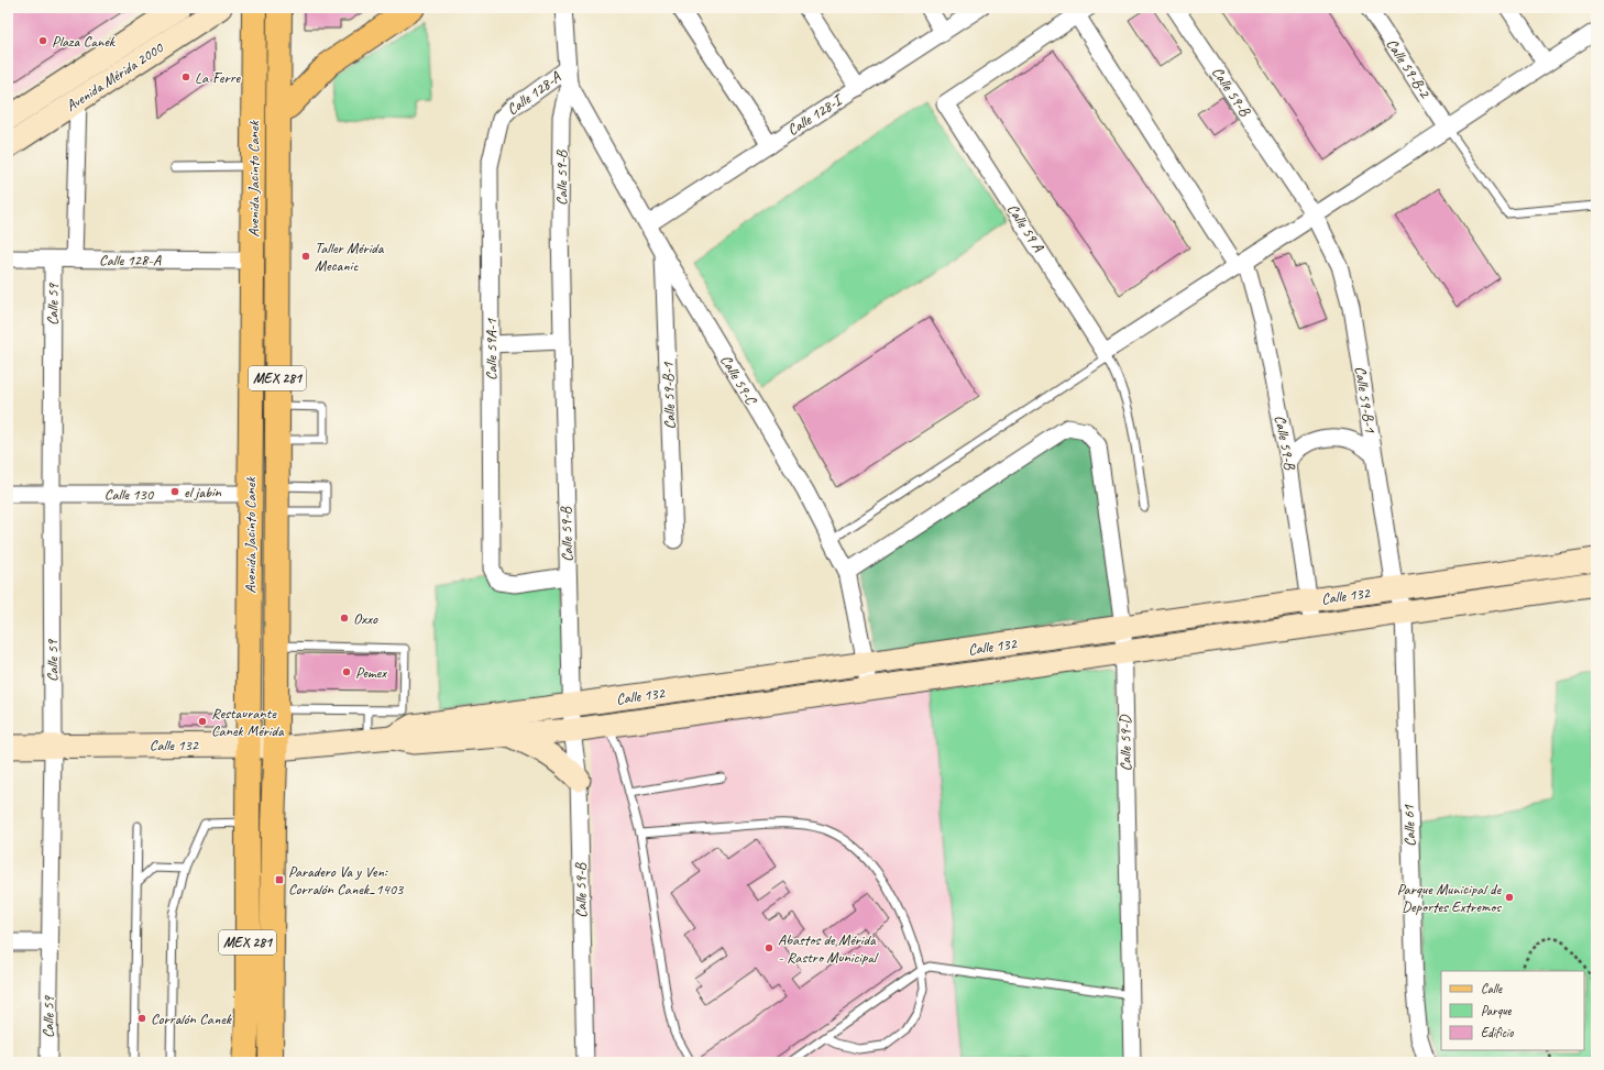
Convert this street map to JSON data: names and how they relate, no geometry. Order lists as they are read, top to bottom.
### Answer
{
  "streets": {
    "main road": ["Avenida Jacinto Canek", "MEX 281"],
    "street": [
      "Calle 59-B-2",
      "Avenida Mérida 2000",
      "Calle 59-B",
      "Calle 128-A",
      "Calle 128-I",
      "Calle 59 A",
      "Calle 59",
      "Calle 59A-1",
      "Calle 59-C",
      "Calle 59-B-1",
      "Calle 130",
      "Calle 132",
      "Calle 59-D",
      "Calle 61"
    ]
  },
  "crossings": [
    ["Calle 59-B", "Calle 128-A"],
    ["Calle 59-B", "Calle 59 A"],
    ["Calle 59-B", "Calle 59A-1"],
    ["Calle 59-B", "Calle 59-C"],
    ["Calle 59-B", "Calle 59-B-1"],
    ["Calle 59-B", "Calle 132"],
    ["Calle 128-A", "Avenida Jacinto Canek"],
    ["Calle 128-A", "Calle 59"],
    ["Calle 128-A", "Calle 59A-1"],
    ["Calle 128-A", "Calle 59-C"],
    ["Calle 128-I", "Calle 59-C"],
    ["Avenida Jacinto Canek", "Calle 130"],
    ["Avenida Jacinto Canek", "Calle 132"],
    ["Calle 59", "Calle 130"],
    ["Calle 59", "Calle 132"],
    ["Calle 59-C", "Calle 59-B-1"],
    ["Calle 59-C", "Calle 132"],
    ["Calle 59-C", "Calle 59-D"],
    ["Calle 59-B-1", "Calle 132"],
    ["Calle 59-B-1", "Calle 61"],
    ["Calle 132", "Calle 59-D"],
    ["Calle 132", "Calle 61"]
  ],
  "places": {
    "other": [
      "Plaza Canek",
      "La Ferre",
      "Taller Mérida Mecanic",
      "el jabin",
      "Oxxo",
      "Pemex",
      "Restaurante Canek Mérida",
      "Parque Municipal de Deportes Extremos",
      "Abastos de Mérida - Rastro Municipal",
      "Corralón Canek"
    ],
    "transit": ["Paradero Va y Ven: Corralón Canek_1403"]
  },
  "legend": ["Calle", "Parque", "Edificio"]
}
